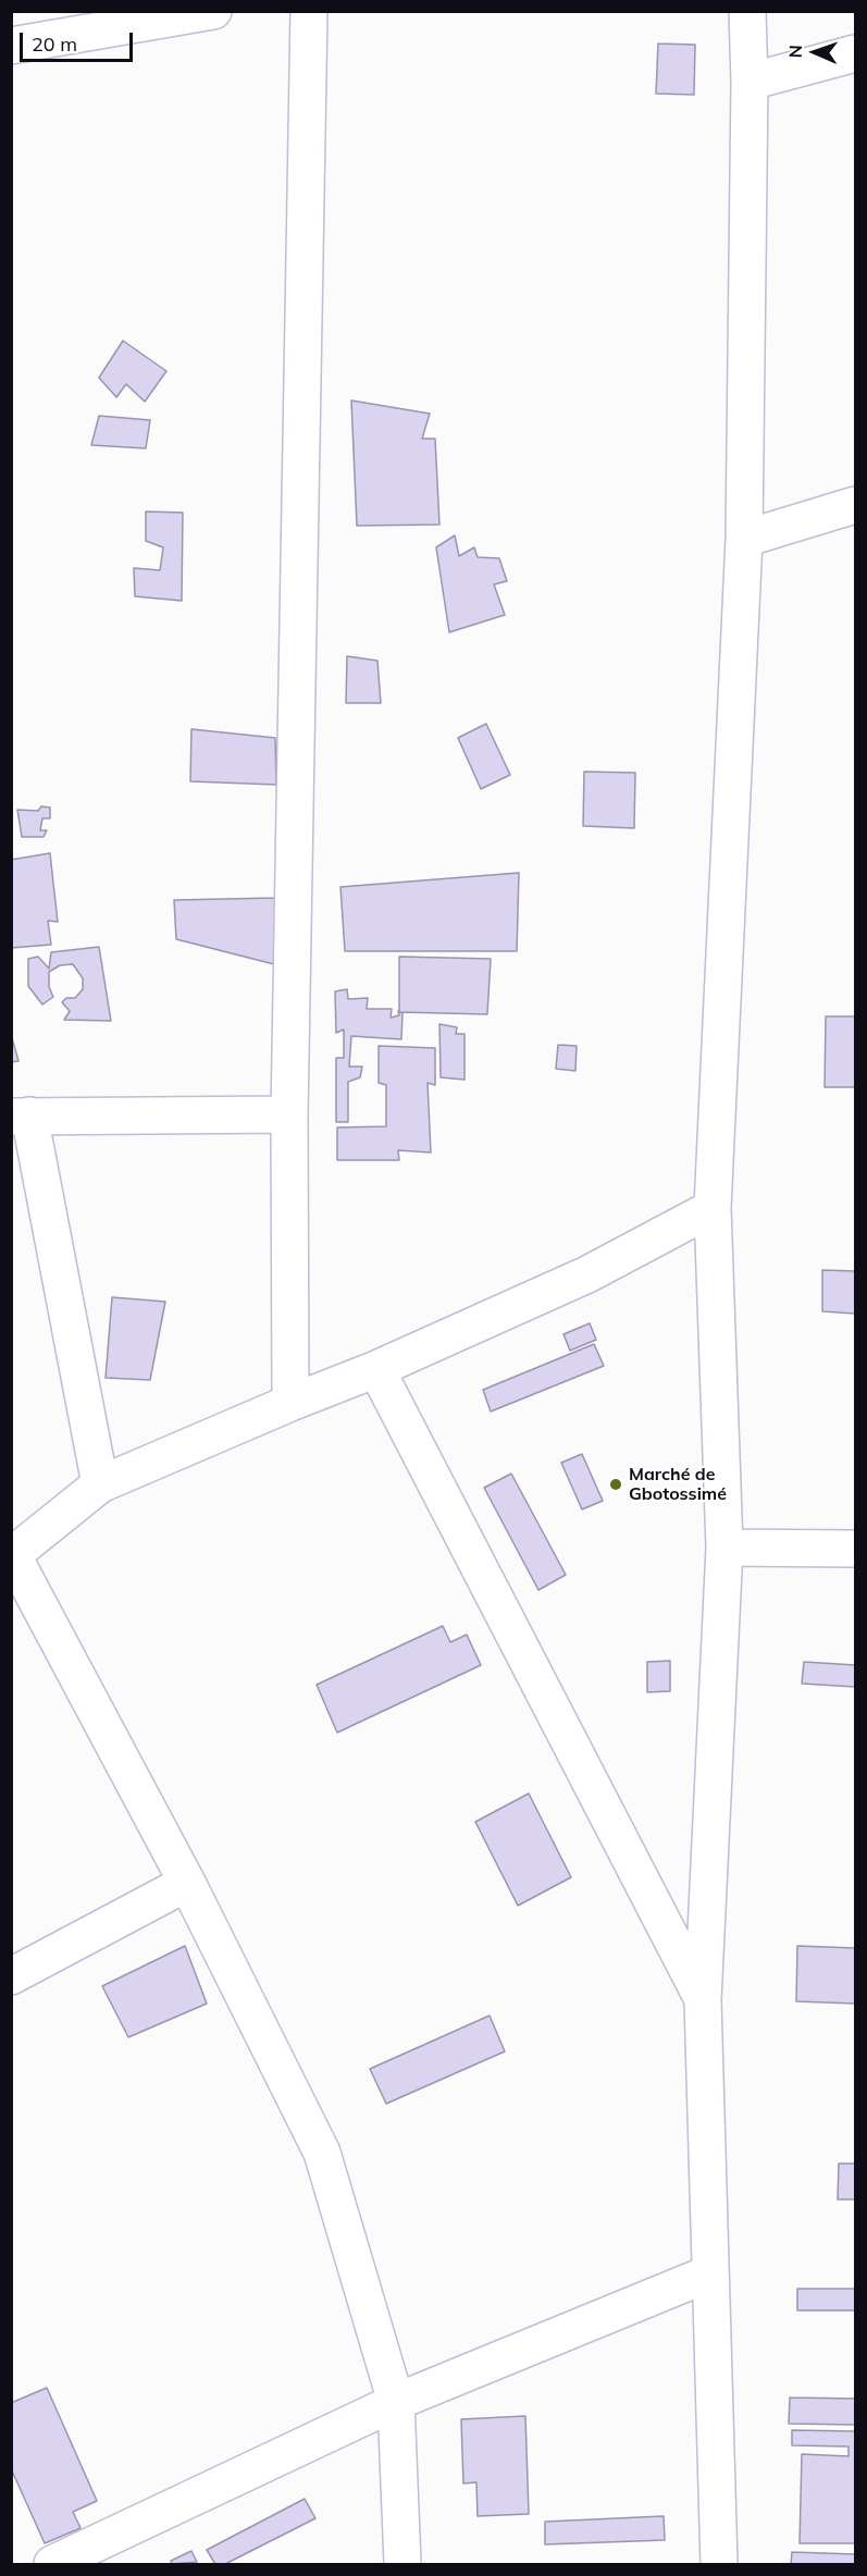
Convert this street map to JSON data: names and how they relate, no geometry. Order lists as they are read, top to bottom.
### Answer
{
  "places": ["Marché de Gbotossimé"],
  "scale_bar": "20 m",
  "north": "left"
}
